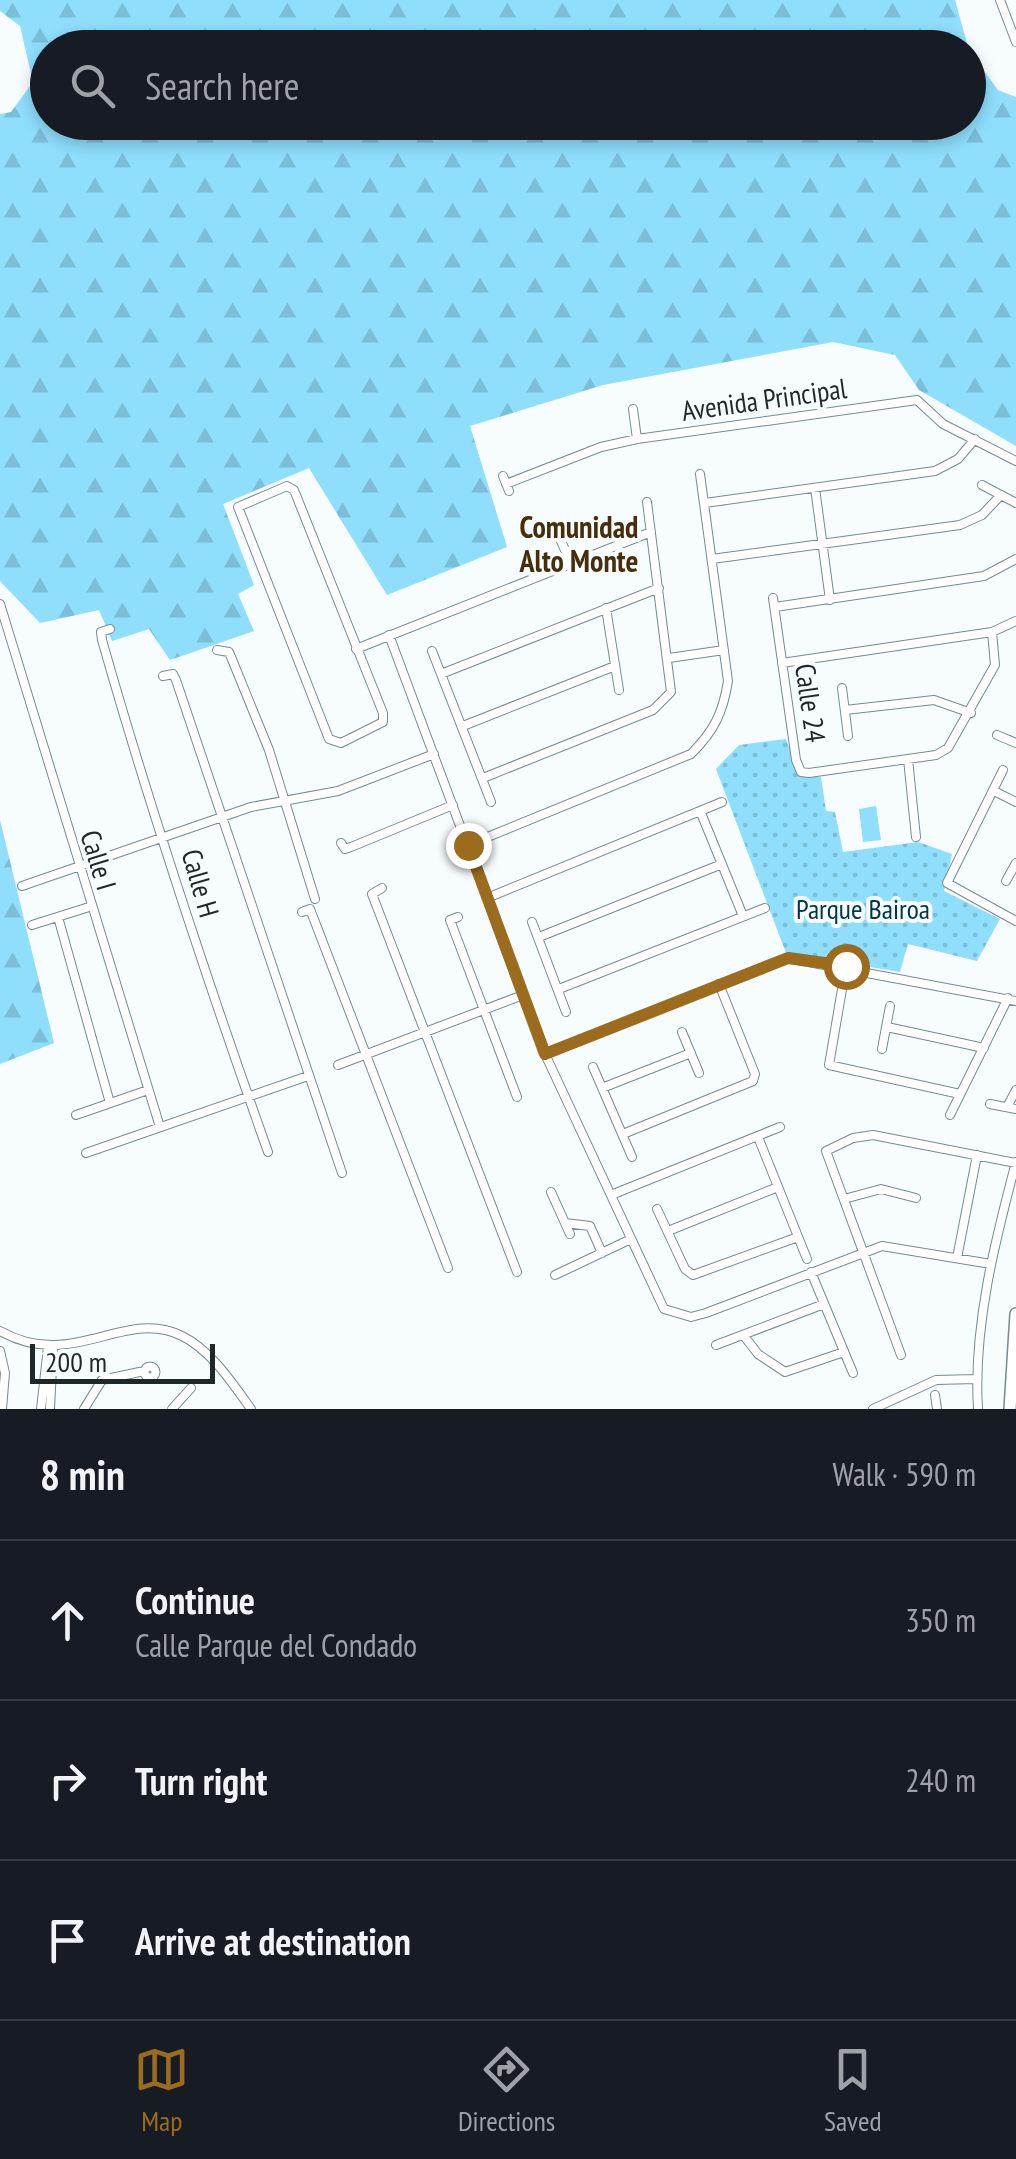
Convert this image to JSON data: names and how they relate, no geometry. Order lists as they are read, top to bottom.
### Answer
{
  "streets": {
    "street": [
      "Avenida Principal",
      "Calle 24",
      "Calle I",
      "Calle H"
    ]
  },
  "districts": ["Comunidad Alto Monte"],
  "parks": ["Parque Bairoa"],
  "scale_bar": "200 m",
  "page": {
    "search": "Search here",
    "scale": "200 m",
    "heading": ["8 min", "Walk · 590 m"],
    "list": [
      ["Continue", "Calle Parque del Condado", "350 m"],
      ["Turn right", "240 m"],
      "Arrive at destination"
    ],
    "nav": ["Map", "Directions", "Saved"]
  }
}
